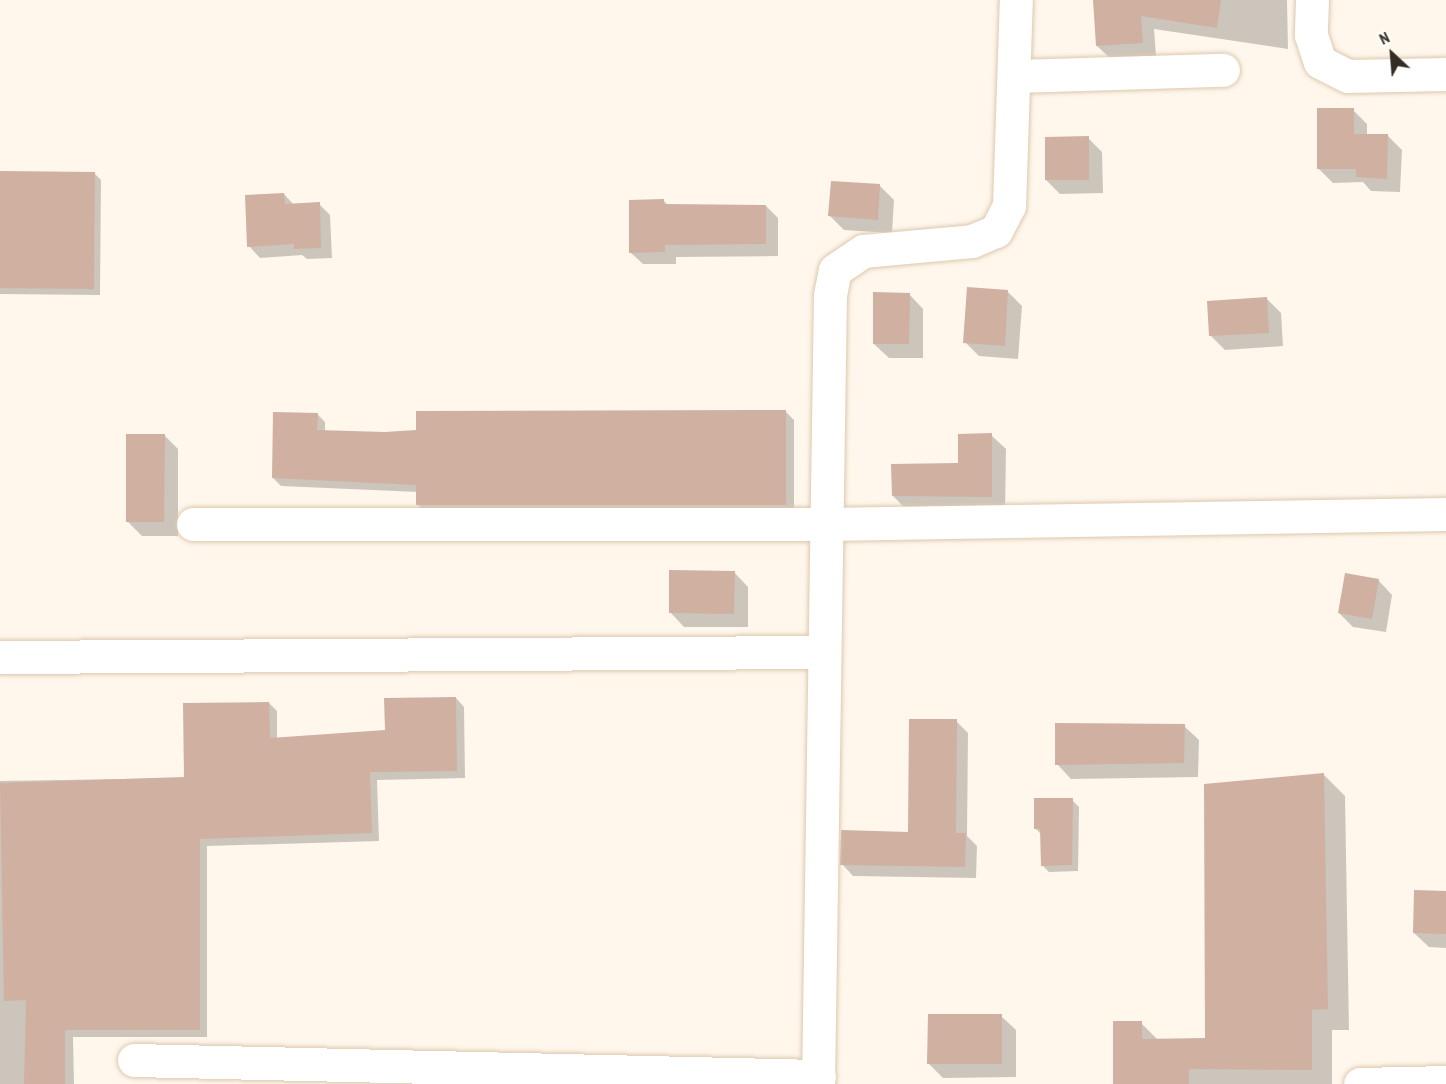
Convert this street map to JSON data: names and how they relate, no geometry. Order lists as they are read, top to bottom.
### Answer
{
  "north": "top left"
}
